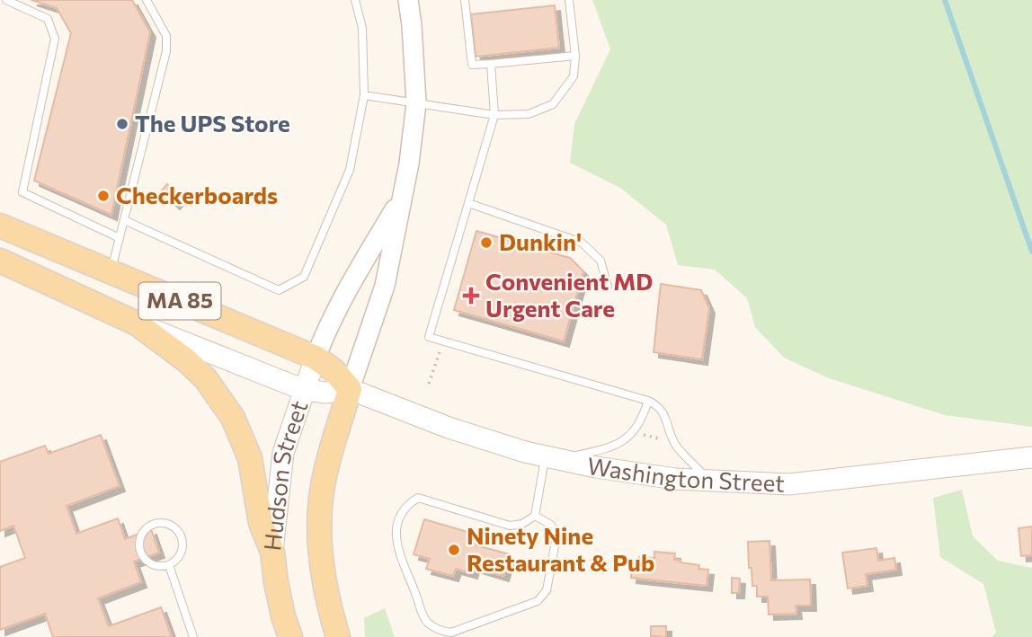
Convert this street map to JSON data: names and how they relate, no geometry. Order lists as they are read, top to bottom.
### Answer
{
  "streets": {
    "main road": ["MA 85", "Washington Street", "Hudson Street"]
  },
  "crossings": [
    ["Washington Street", "Hudson Street"]
  ],
  "places": {
    "other": [
      "The UPS Store",
      "Checkerboards",
      "Dunkin'",
      "Ninety Nine Restaurant & Pub"
    ],
    "health": ["Convenient MD Urgent Care"]
  }
}
